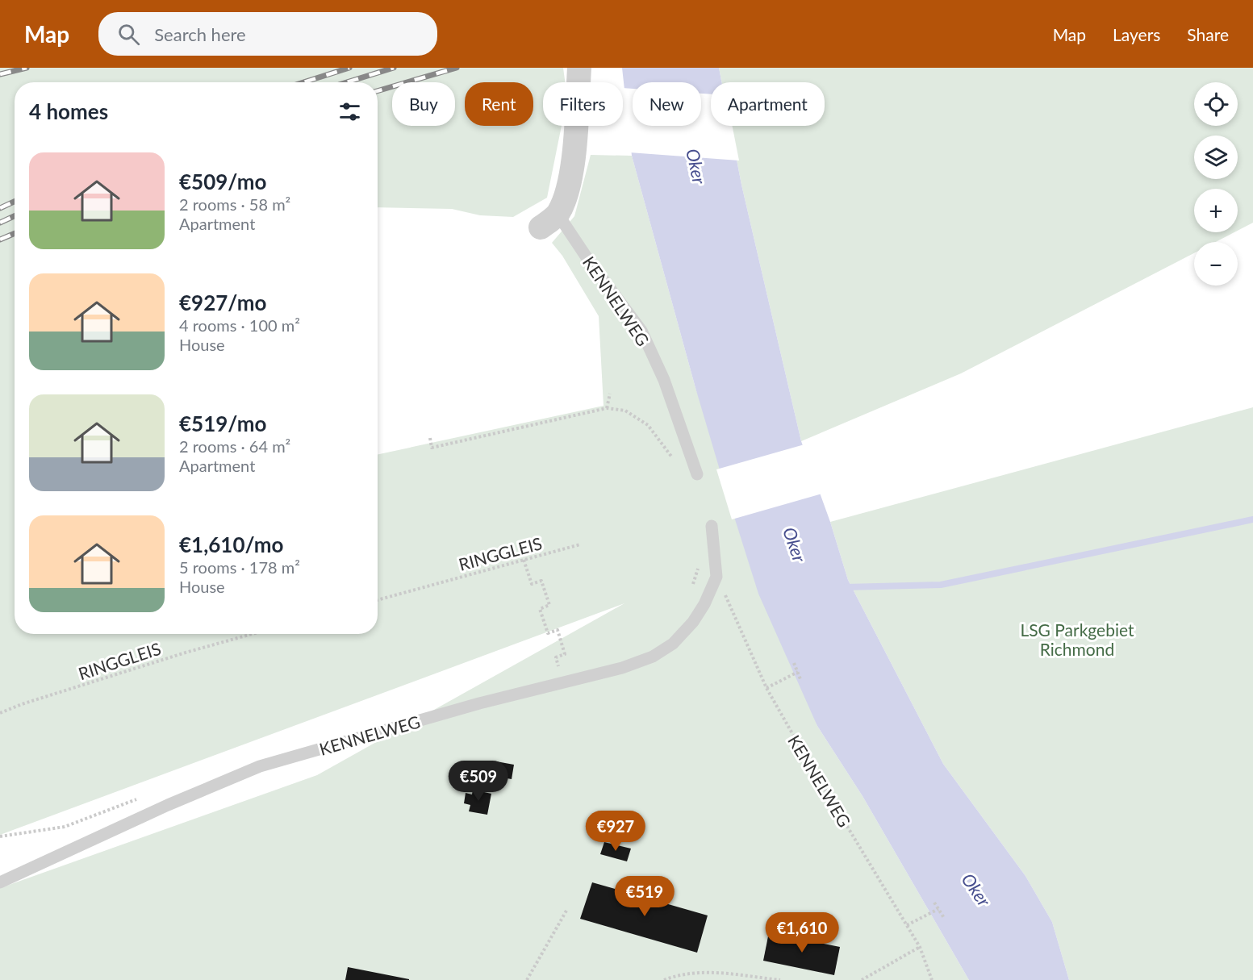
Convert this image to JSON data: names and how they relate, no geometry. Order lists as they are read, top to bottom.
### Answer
{
  "streets": {
    "street": ["KENNELWEG"],
    "path": ["RINGGLEIS"]
  },
  "water": ["Oker"],
  "parks": ["LSG Parkgebiet Richmond"],
  "page": {
    "header": "Map",
    "search": "Search here",
    "nav": ["Map", "Layers", "Share"],
    "map_buttons": ["+", "−"],
    "chip": [
      "Buy",
      "Rent",
      "Filters",
      "New",
      "Apartment"
    ],
    "heading": "4 homes",
    "list": [
      {
        "name": "€509/mo",
        "note": "2 rooms · 58 m² · Apartment"
      },
      {
        "name": "€927/mo",
        "note": "4 rooms · 100 m² · House"
      },
      {
        "name": "€519/mo",
        "note": "2 rooms · 64 m² · Apartment"
      },
      {
        "name": "€1,610/mo",
        "note": "5 rooms · 178 m² · House"
      }
    ],
    "price": [
      "€509",
      "€927",
      "€519",
      "€1,610"
    ]
  }
}
